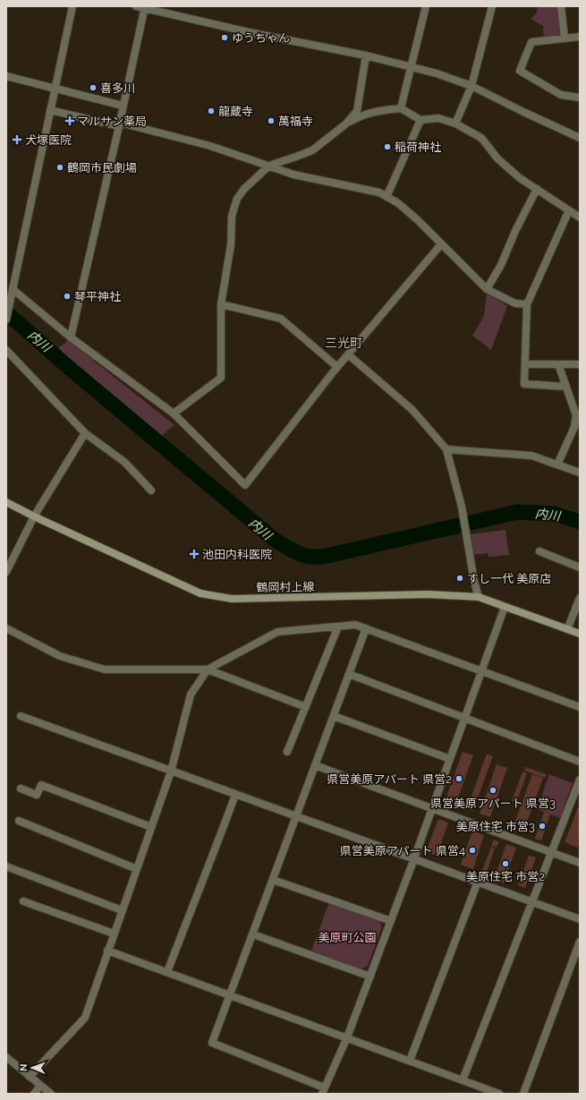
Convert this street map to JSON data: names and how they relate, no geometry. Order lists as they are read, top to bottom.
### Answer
{
  "streets": {
    "main road": ["鶴岡村上線"]
  },
  "districts": ["三光町"],
  "water": ["内川"],
  "parks": ["美原町公園"],
  "places": {
    "other": [
      "ゆうちゃん",
      "喜多川",
      "龍蔵寺",
      "萬福寺",
      "稲荷神社",
      "鶴岡市民劇場",
      "琴平神社",
      "すし一代 美原店",
      "県営美原アパート 県営2",
      "県営美原アパート 県営3",
      "美原住宅 市営3",
      "県営美原アパート 県営4",
      "美原住宅 市営2"
    ],
    "health": ["マルサン薬局", "犬塚医院", "池田内科医院"]
  },
  "north": "left"
}
